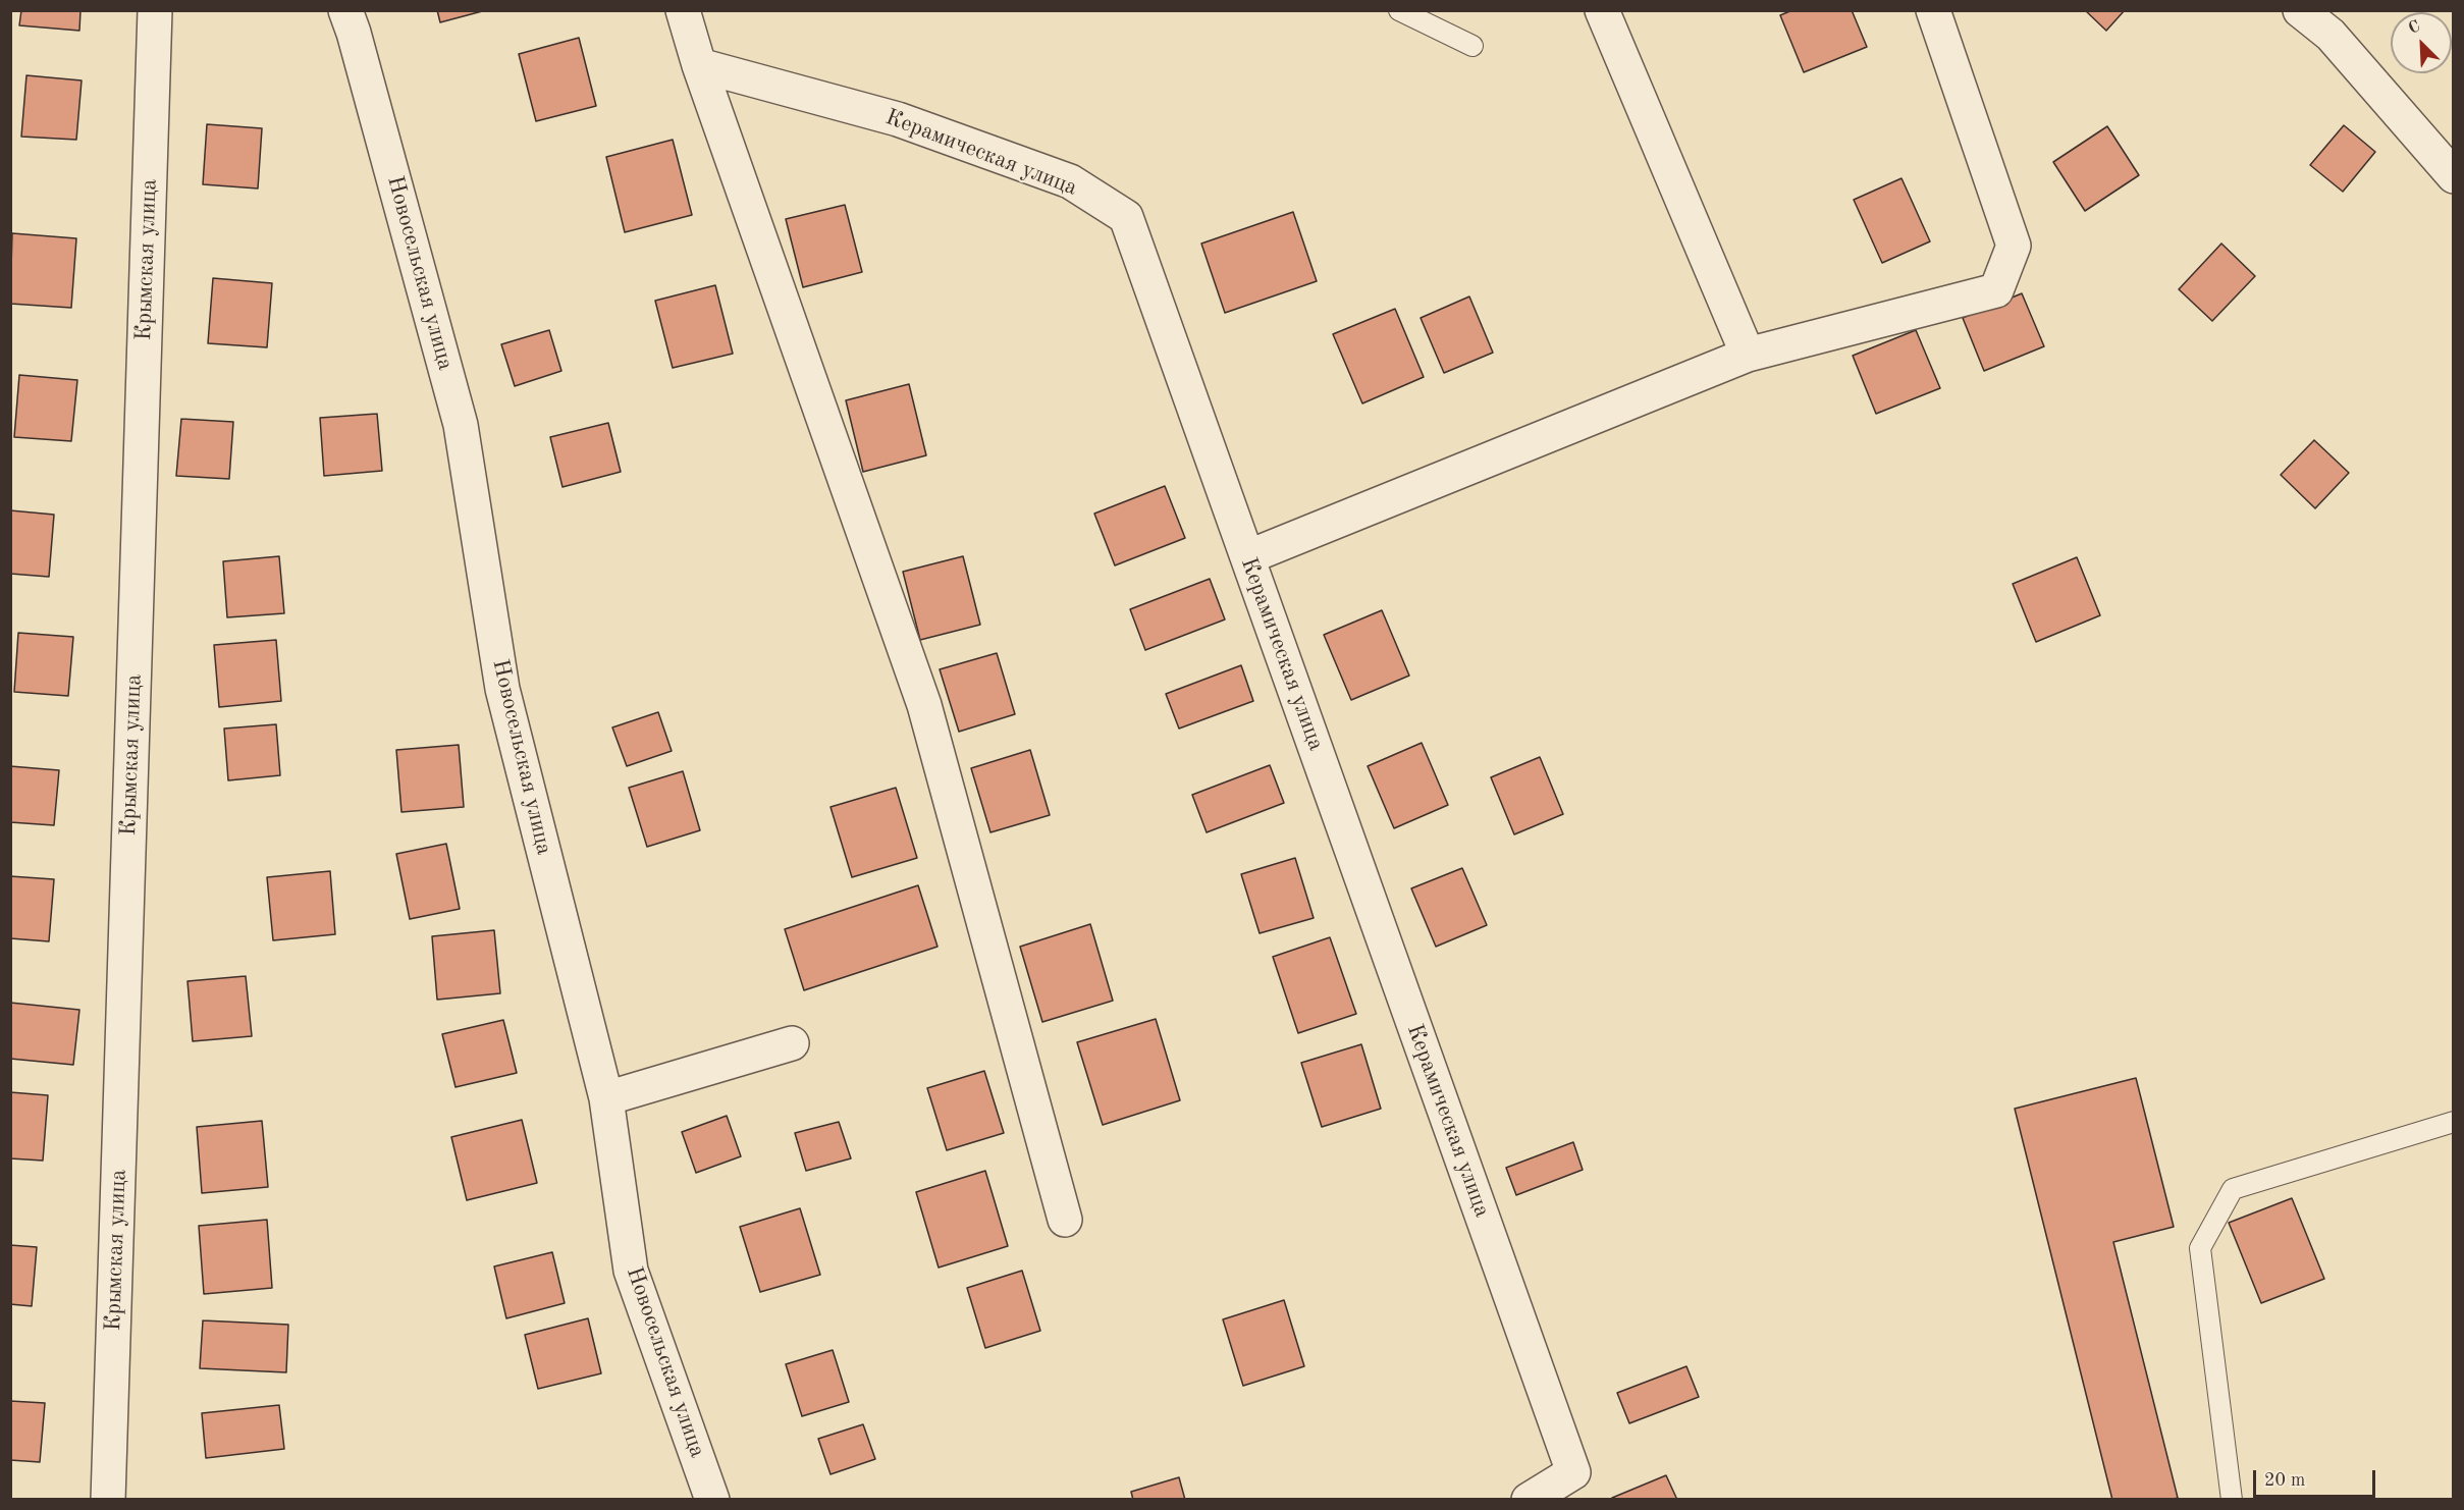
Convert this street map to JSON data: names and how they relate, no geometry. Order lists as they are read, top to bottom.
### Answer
{
  "streets": {
    "street": ["Керамическая улица", "Крымская улица", "Новосельская улица"]
  },
  "scale_bar": "20 m",
  "north": "top left"
}
